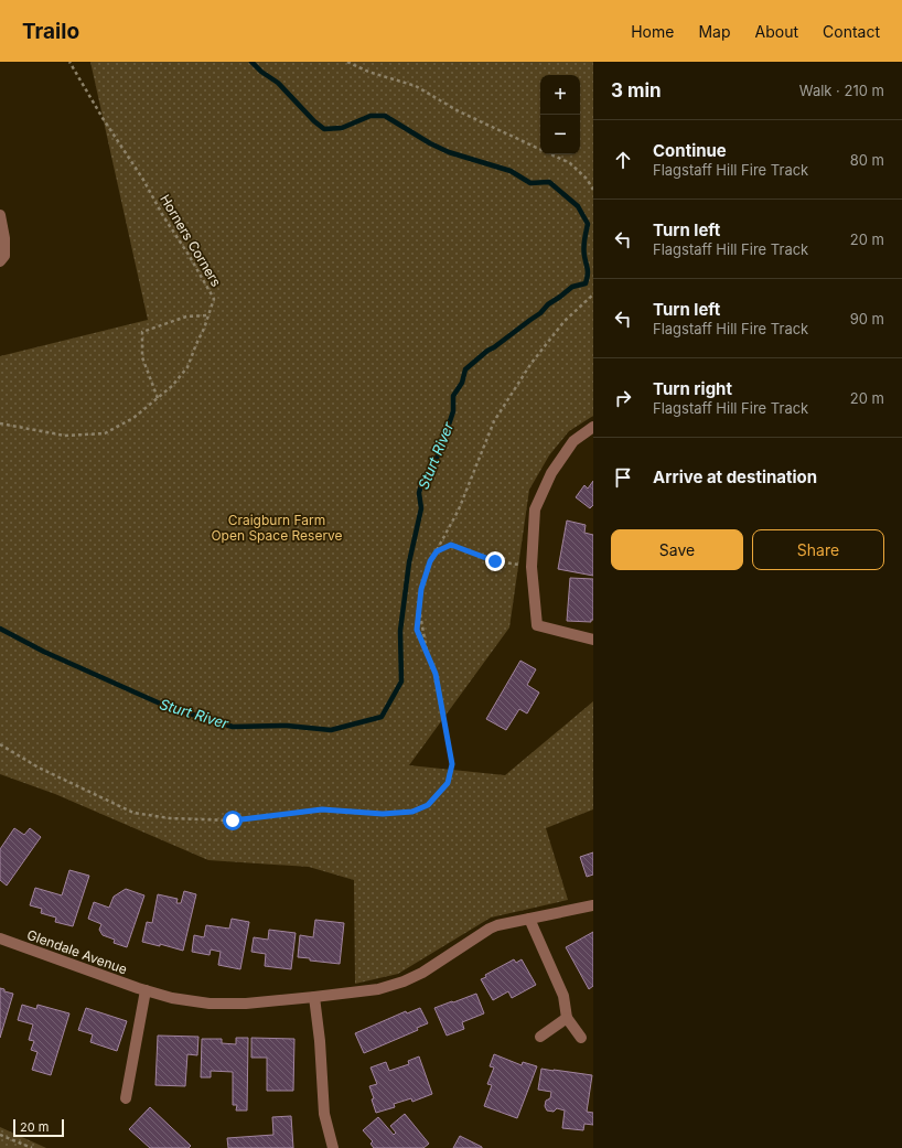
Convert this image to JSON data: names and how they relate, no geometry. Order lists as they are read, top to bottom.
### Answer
{
  "streets": {
    "street": ["Glendale Avenue"],
    "path": ["Horners Corners"]
  },
  "water": ["Sturt River"],
  "parks": ["Craigburn Farm Open Space Reserve"],
  "scale_bar": "20 m",
  "page": {
    "header": "Trailo",
    "nav": [
      "Home",
      "Map",
      "About",
      "Contact"
    ],
    "heading": ["3 min", "Walk · 210 m"],
    "map_buttons": ["+", "−"],
    "list": [
      ["Continue", "Flagstaff Hill Fire Track", "80 m"],
      ["Turn left", "Flagstaff Hill Fire Track", "20 m"],
      ["Turn left", "Flagstaff Hill Fire Track", "90 m"],
      ["Turn right", "Flagstaff Hill Fire Track", "20 m"],
      "Arrive at destination"
    ],
    "buttons": ["Save", "Share"],
    "scale": "20 m"
  }
}
